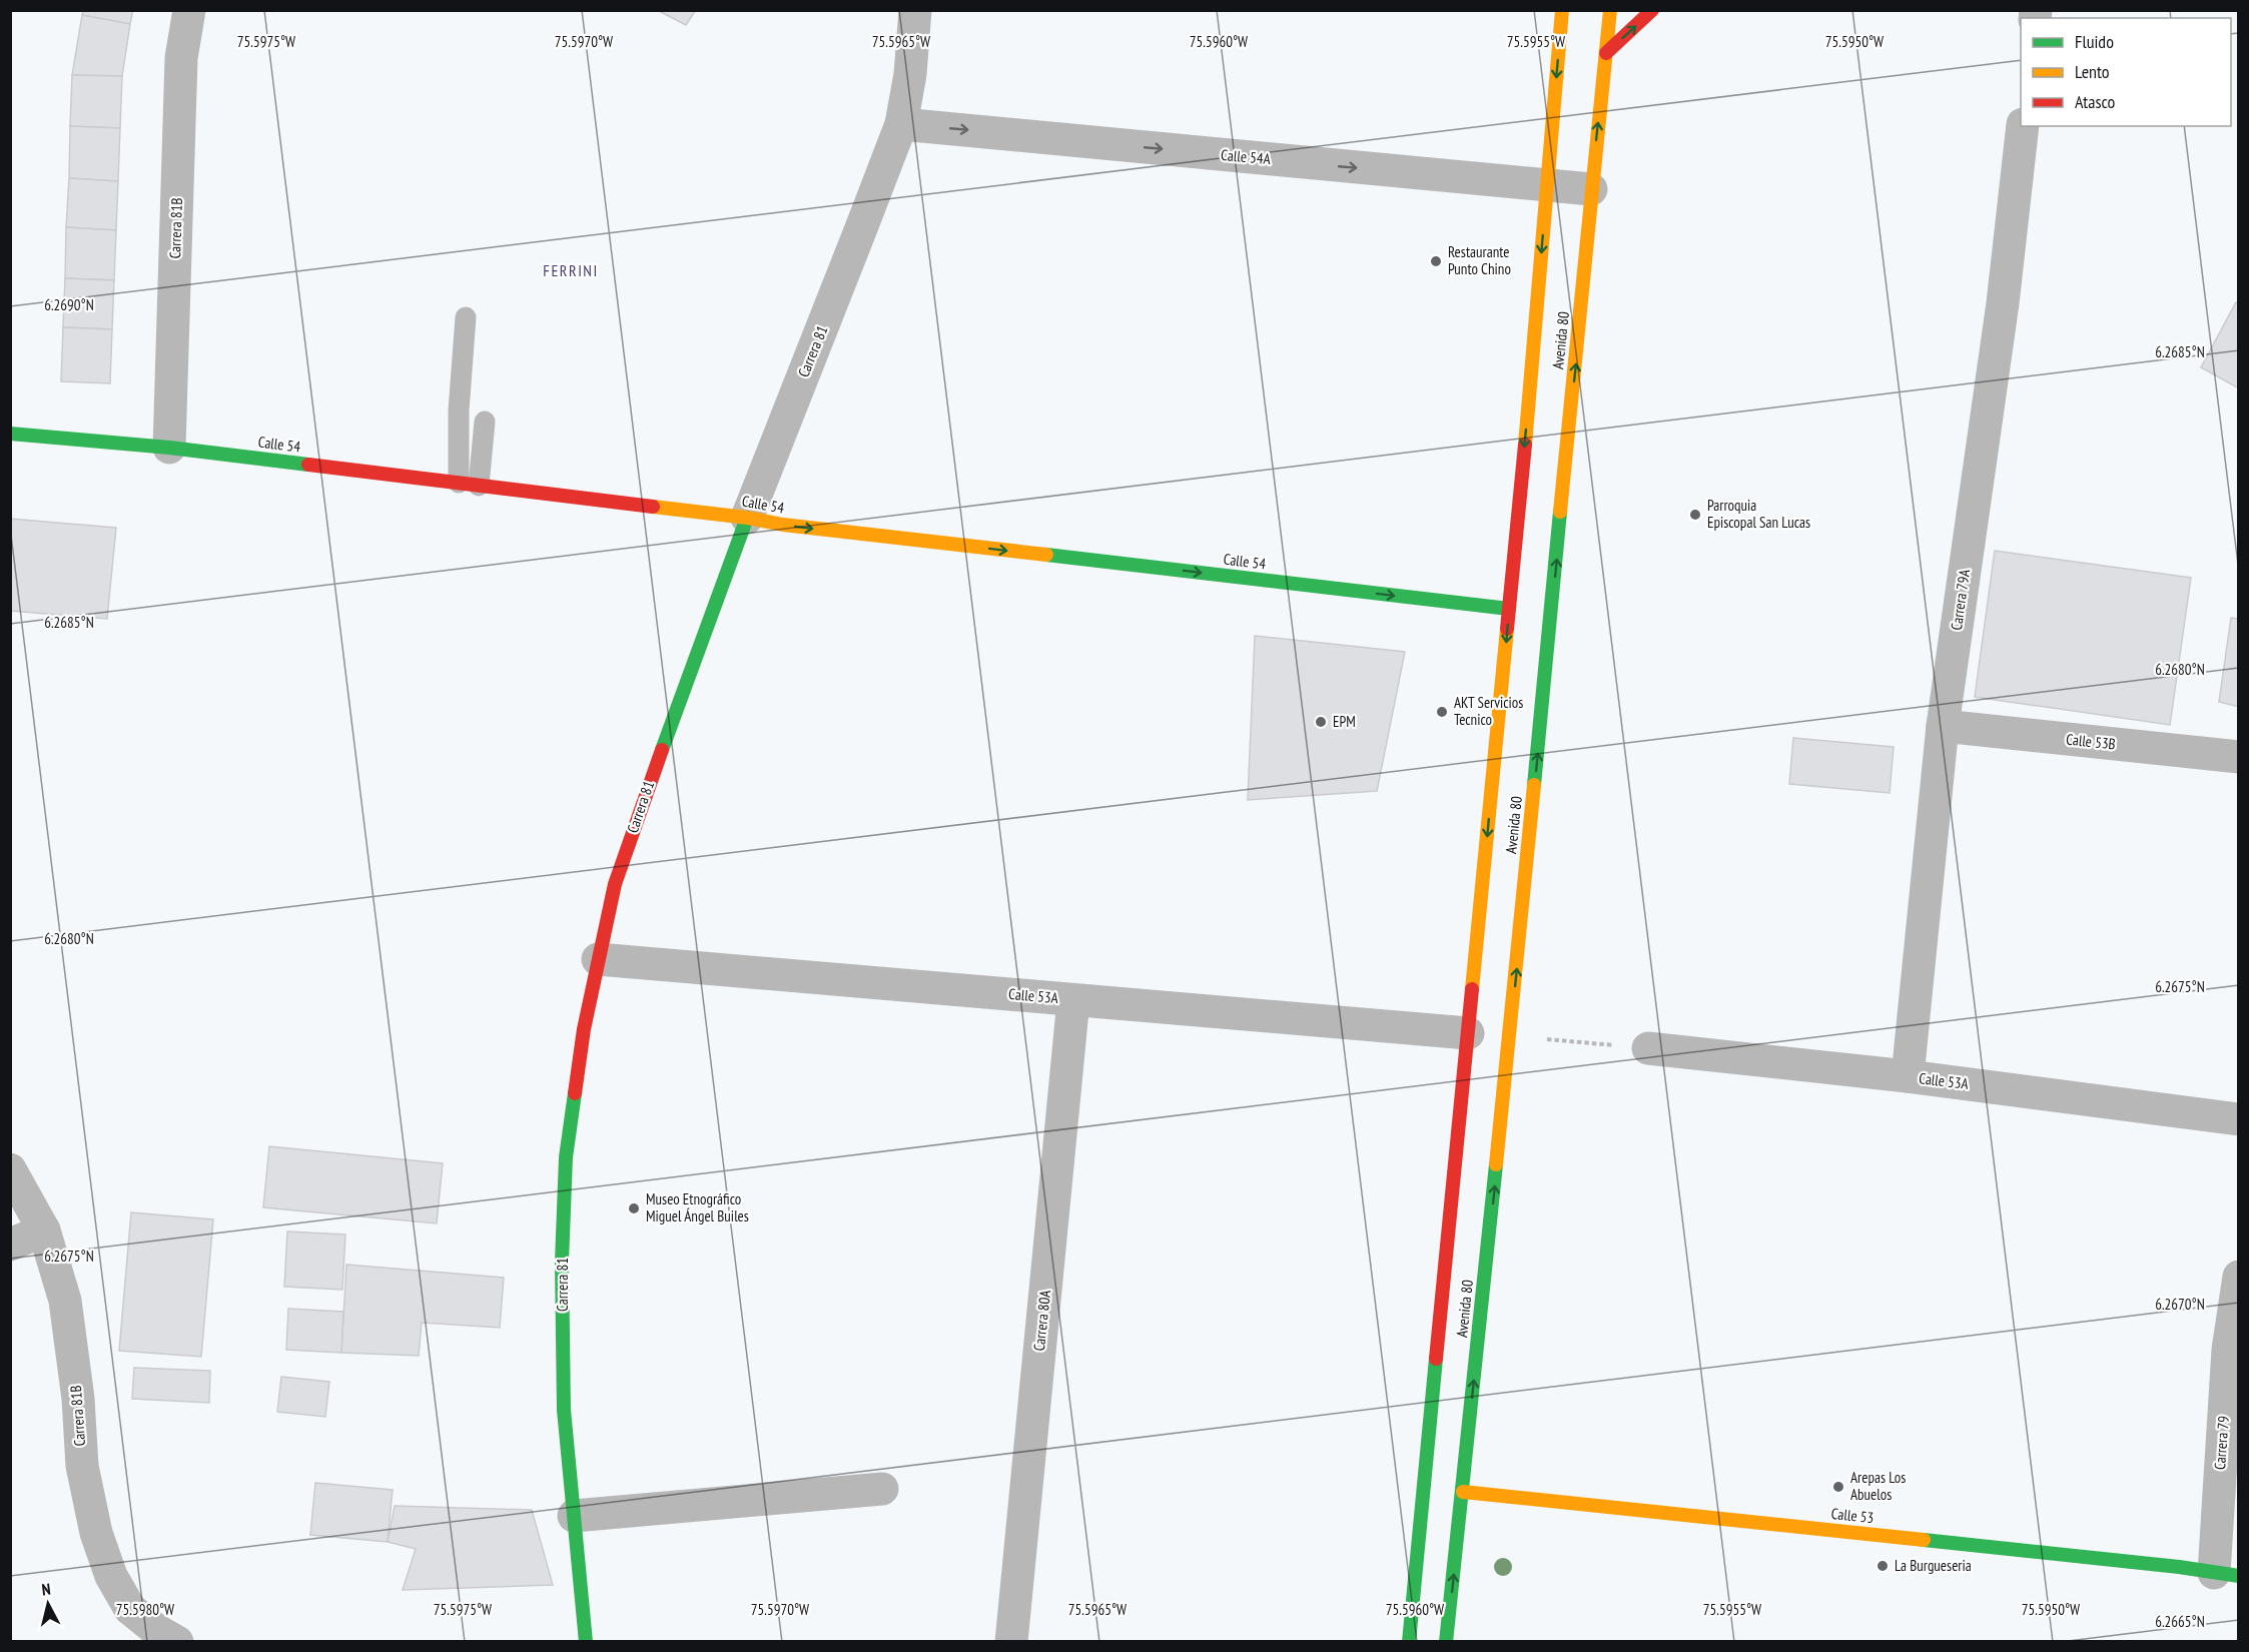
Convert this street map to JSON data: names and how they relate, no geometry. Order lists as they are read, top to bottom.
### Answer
{
  "streets": {
    "street": [
      "Calle 54A",
      "Carrera 81B",
      "Avenida 80",
      "Carrera 81",
      "Calle 54",
      "Carrera 79A",
      "Calle 53B",
      "Calle 53A",
      "Carrera 80A",
      "Carrera 79",
      "Calle 53"
    ]
  },
  "crossings": [
    ["Calle 54A", "Avenida 80"],
    ["Calle 54A", "Carrera 81"],
    ["Carrera 81B", "Calle 54"],
    ["Avenida 80", "Calle 54"],
    ["Avenida 80", "Calle 53A"],
    ["Avenida 80", "Calle 53"],
    ["Carrera 81", "Calle 54"],
    ["Carrera 81", "Calle 53A"],
    ["Carrera 79A", "Calle 53B"],
    ["Carrera 79A", "Calle 53A"],
    ["Calle 53A", "Carrera 80A"],
    ["Carrera 79", "Calle 53"]
  ],
  "one_way": ["Calle 54A", "Calle 54"],
  "districts": ["FERRINI"],
  "places": [
    "Restaurante Punto Chino",
    "Parroquia Episcopal San Lucas",
    "AKT Servicios Tecnico",
    "EPM",
    "Museo Etnográfico Miguel Ángel Builes",
    "Arepas Los Abuelos",
    "La Burgueseria"
  ],
  "legend": ["Fluido", "Lento", "Atasco"],
  "north": "top",
  "coordinates": [
    "75.5975°W",
    "75.5970°W",
    "75.5965°W",
    "75.5960°W",
    "75.5955°W",
    "75.5950°W",
    "6.2690°N",
    "6.2685°N",
    "6.2680°N",
    "6.2675°N",
    "6.2670°N",
    "75.5980°W",
    "6.2665°N"
  ]
}
